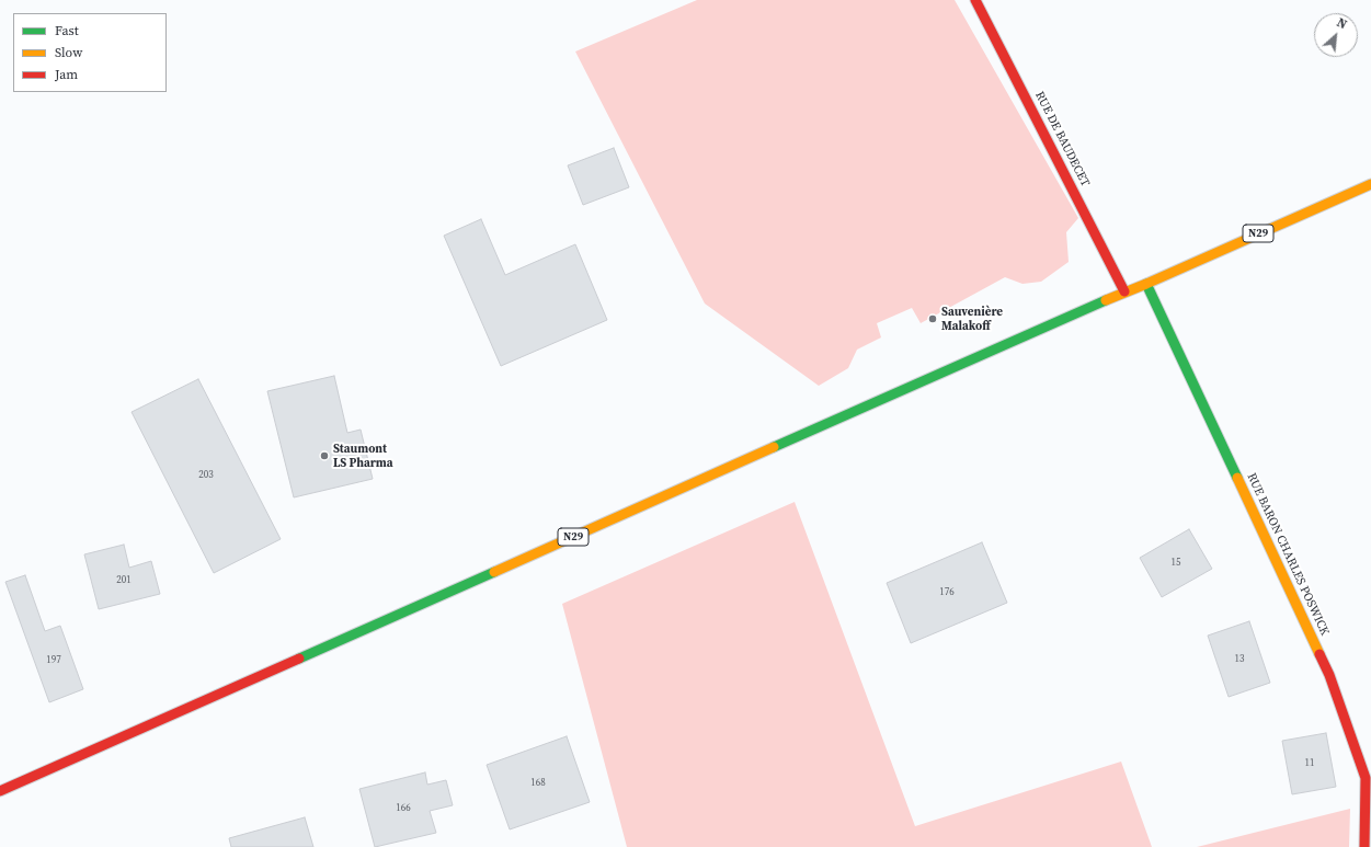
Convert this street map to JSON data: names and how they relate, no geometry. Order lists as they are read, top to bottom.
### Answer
{
  "streets": {
    "main road": ["RUE DE BAUDECET", "N29", "RUE BARON CHARLES POSWICK"]
  },
  "crossings": [
    ["RUE DE BAUDECET", "N29"],
    ["N29", "RUE BARON CHARLES POSWICK"]
  ],
  "places": ["Sauvenière Malakoff", "Staumont LS Pharma"],
  "house_numbers": [
    "203",
    "15",
    "201",
    "176",
    "13",
    "197",
    "11",
    "168",
    "166"
  ],
  "legend": ["Fast", "Slow", "Jam"],
  "north": "top right"
}
